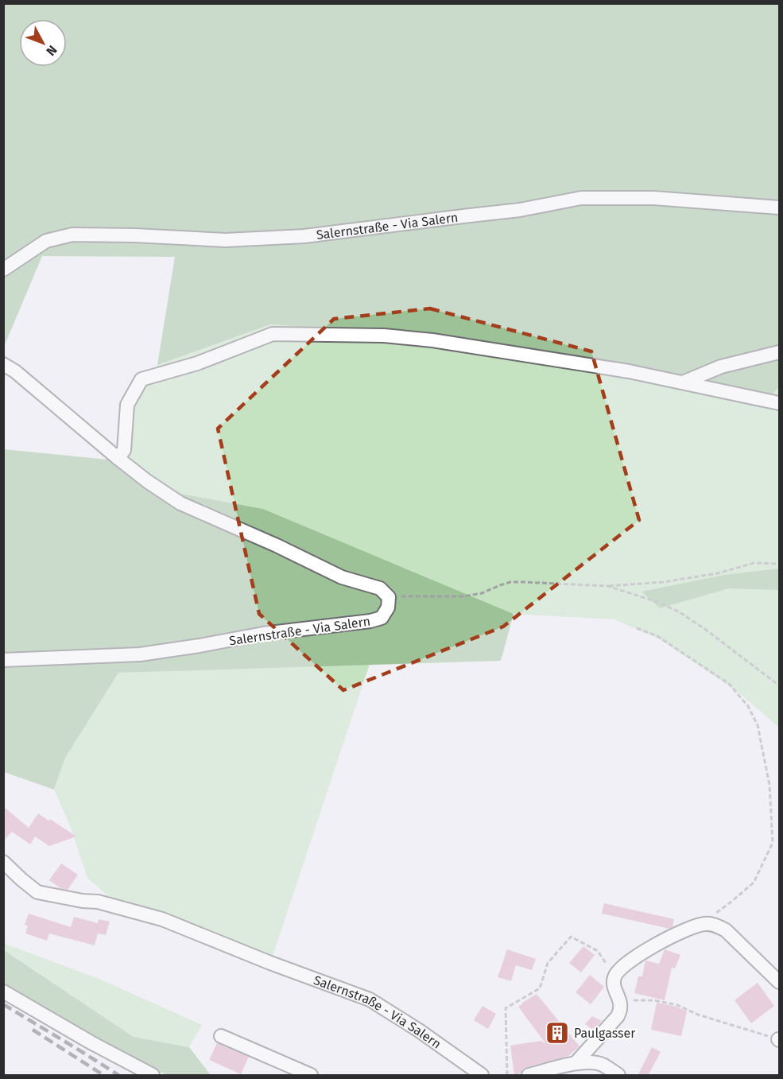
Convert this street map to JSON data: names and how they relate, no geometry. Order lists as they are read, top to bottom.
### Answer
{
  "streets": {
    "street": ["Salernstraße - Via Salern"]
  },
  "places": {
    "building": ["Paulgasser"]
  },
  "north": "bottom right"
}
